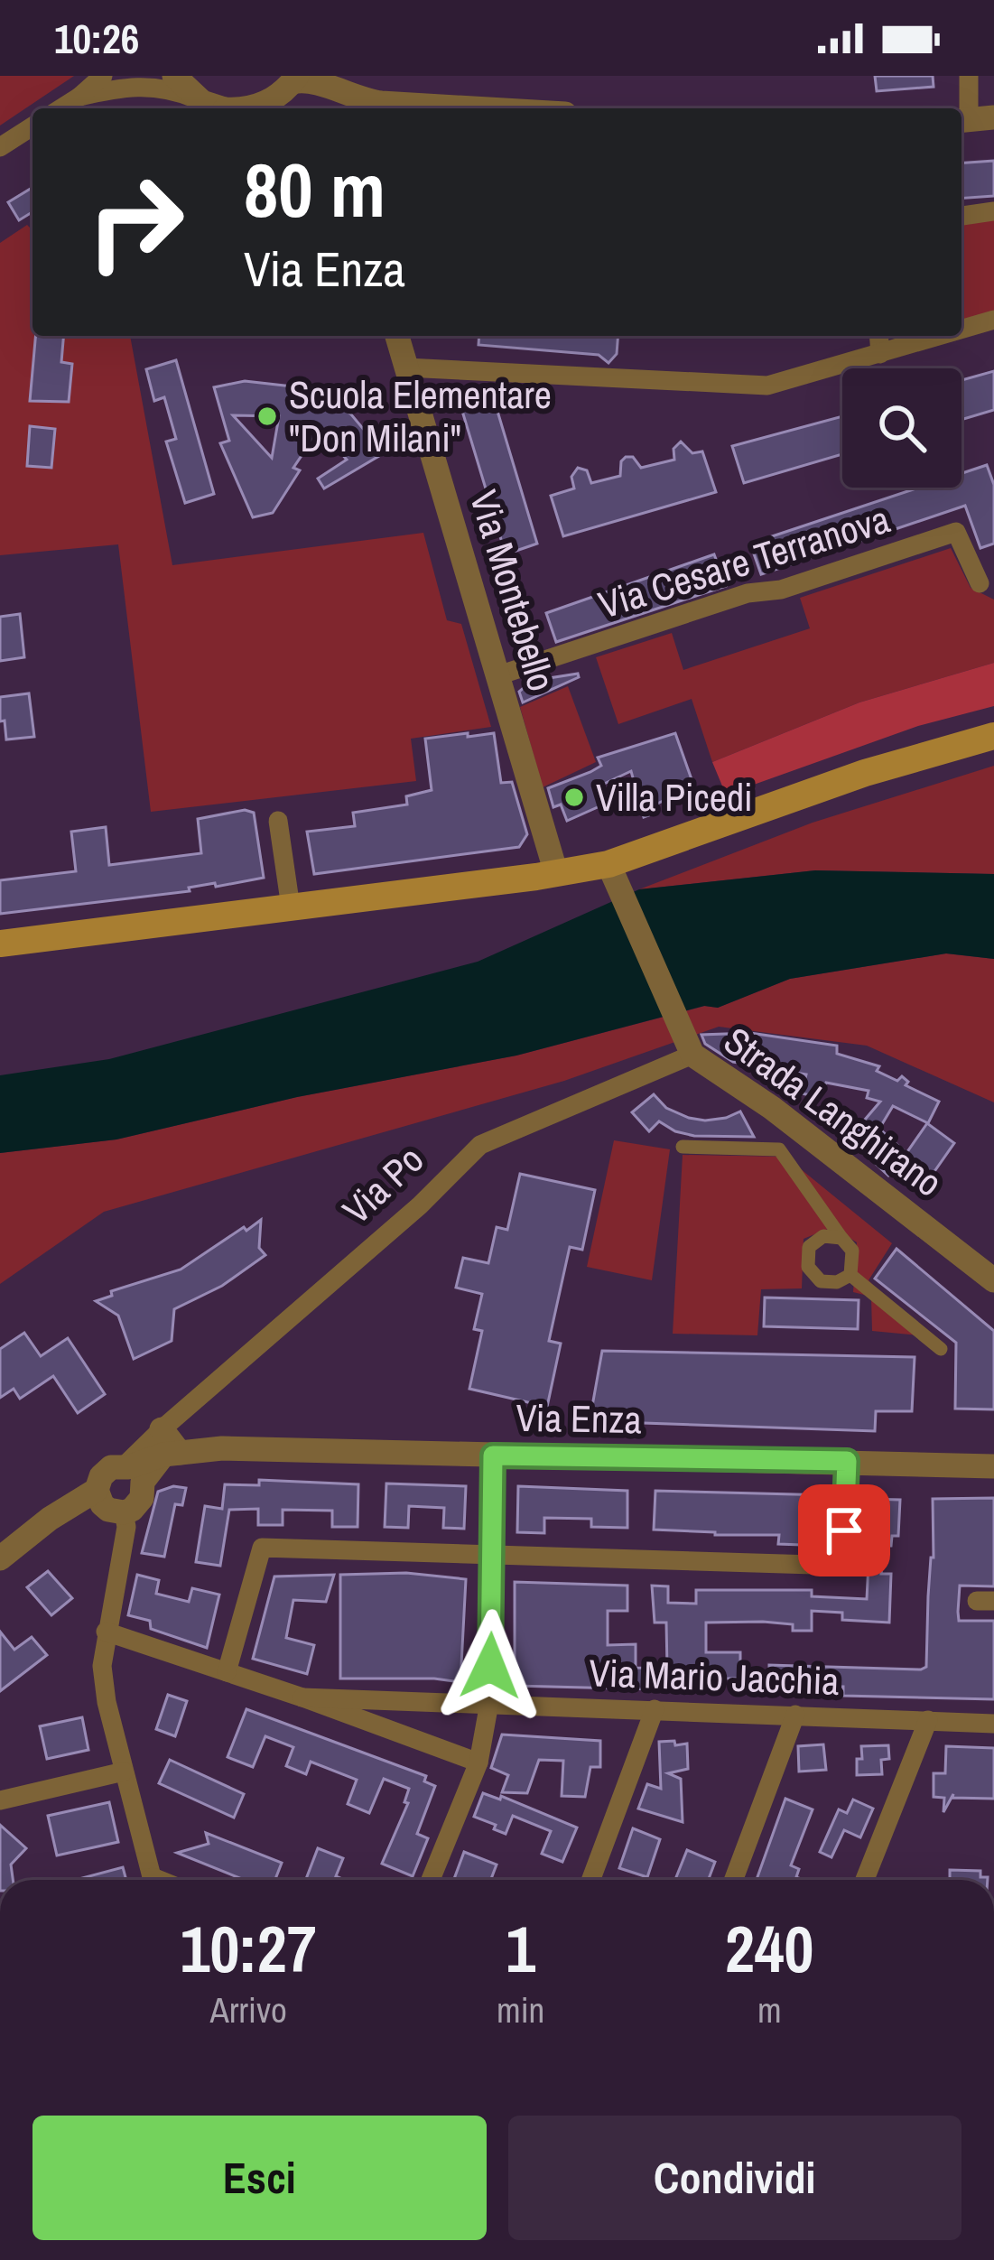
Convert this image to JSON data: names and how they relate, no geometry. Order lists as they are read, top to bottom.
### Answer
{
  "streets": {
    "street": [
      "Via Cesare Terranova",
      "Via Montebello",
      "Strada Langhirano",
      "Via Po",
      "Via Enza",
      "Via Mario Jacchia"
    ]
  },
  "crossings": [
    ["Via Cesare Terranova", "Via Montebello"],
    ["Strada Langhirano", "Via Po"],
    ["Via Po", "Via Enza"]
  ],
  "places": ["Scuola Elementare \"Don Milani\"", "Villa Picedi"],
  "page": {
    "status": "10:26",
    "turn": ["80 m", "Via Enza"],
    "eta": [
      "10:27",
      "Arrivo",
      "1",
      "min",
      "240",
      "m"
    ],
    "buttons": ["Esci", "Condividi"]
  }
}
